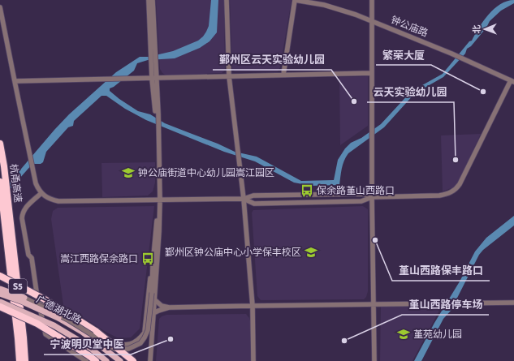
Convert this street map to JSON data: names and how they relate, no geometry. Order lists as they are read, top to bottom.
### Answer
{
  "streets": {
    "highway": ["杭甬高速", "S5"],
    "main road": ["广德湖北路"],
    "street": ["钟公庙路"]
  },
  "places": {
    "other": [
      "繁荣大厦",
      "鄞州区云天实验幼儿园",
      "云天实验幼儿园",
      "堇山西路保丰路口",
      "宁波明贝堂中医",
      "堇山西路停车场"
    ],
    "school or university": ["钟公庙街道中心幼儿园嵩江园区", "鄞州区钟公庙中心小学保丰校区", "堇苑幼儿园"],
    "bus stop": ["保余路堇山西路口", "嵩江西路保余路口"]
  },
  "north": "left"
}
